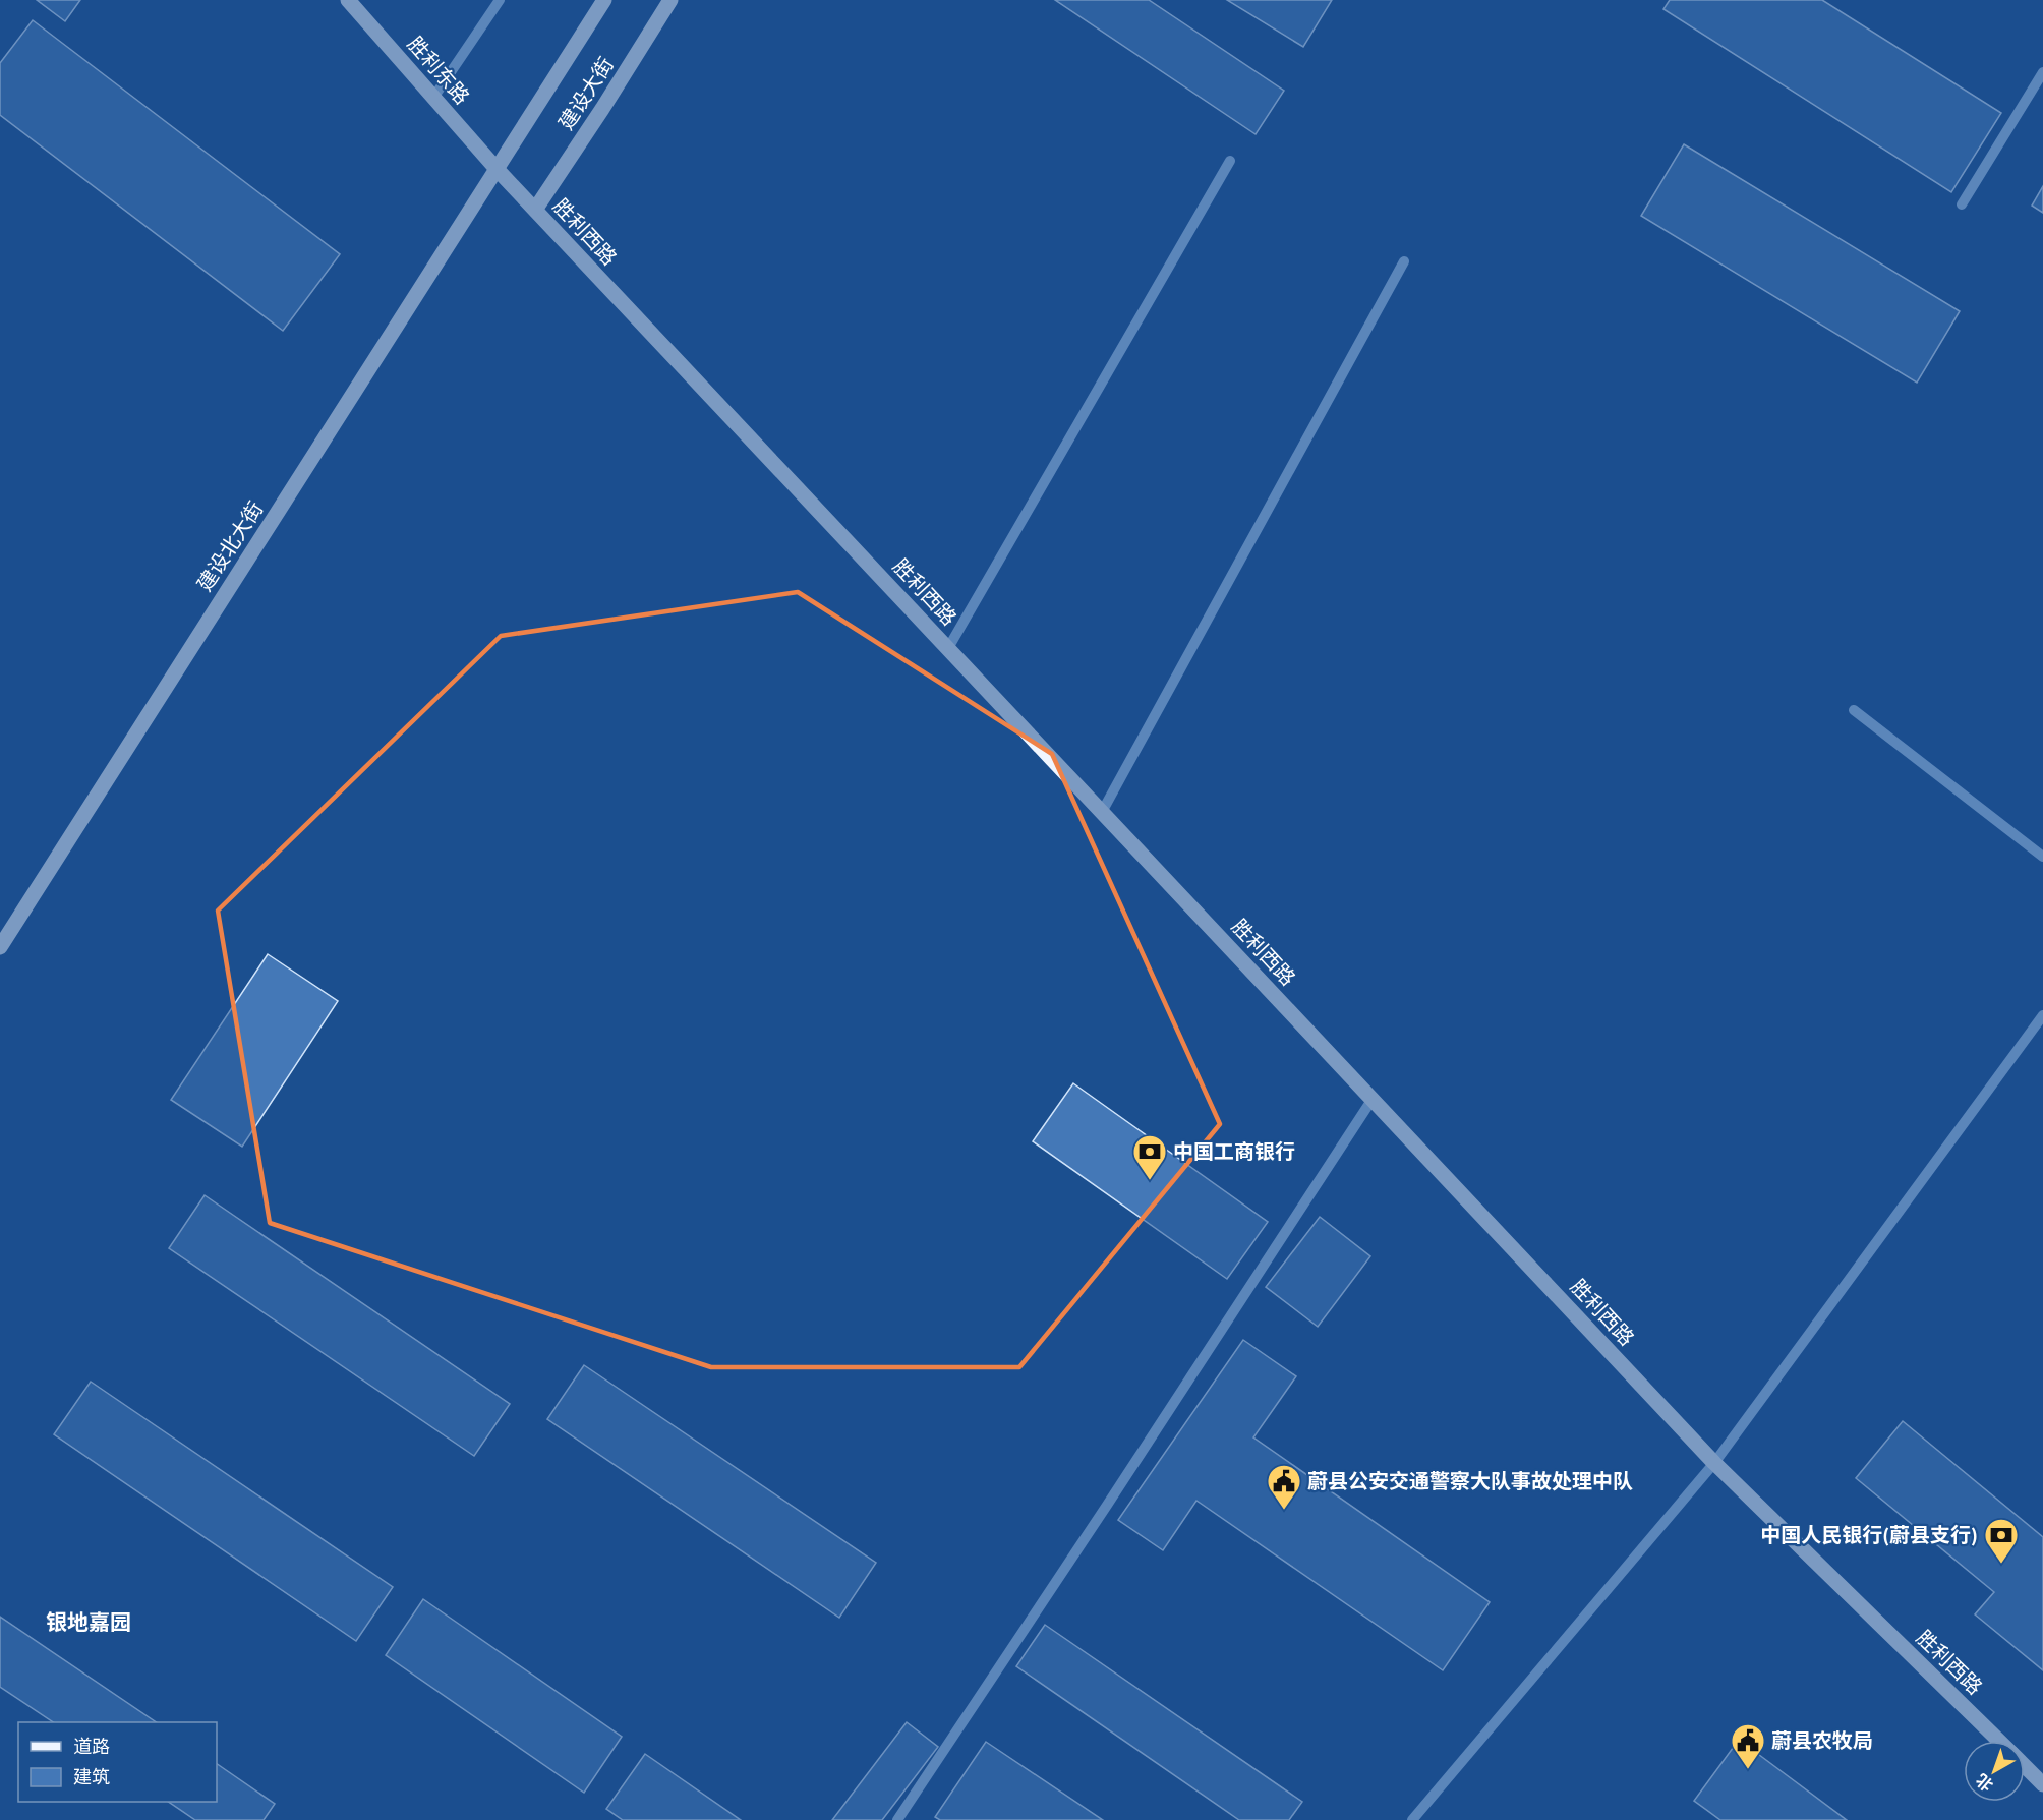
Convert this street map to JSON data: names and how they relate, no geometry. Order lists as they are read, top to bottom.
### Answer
{
  "streets": {
    "main road": [
      "胜利东路",
      "建设大街",
      "胜利西路",
      "建设北大街"
    ]
  },
  "crossings": [
    ["胜利东路", "建设大街"],
    ["胜利东路", "胜利西路"],
    ["胜利东路", "建设北大街"],
    ["建设大街", "胜利西路"],
    ["建设大街", "建设北大街"],
    ["胜利西路", "建设北大街"]
  ],
  "districts": ["银地嘉园"],
  "places": {
    "bank": ["中国工商银行", "中国人民银行(蔚县支行)"],
    "public building": ["蔚县公安交通警察大队事故处理中队", "蔚县农牧局"]
  },
  "legend": ["道路", "建筑"],
  "north": "bottom left"
}
